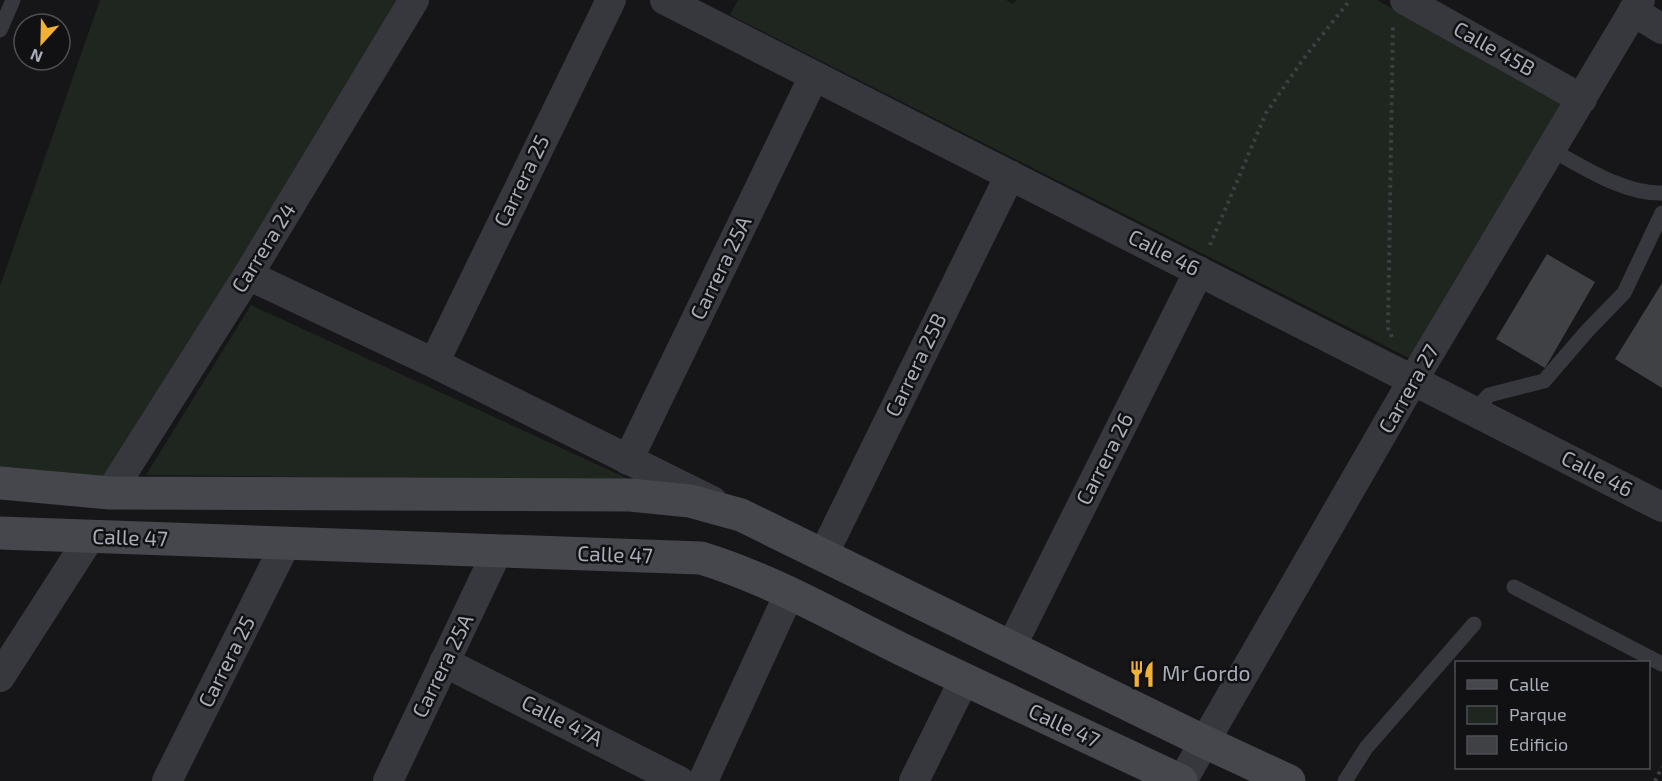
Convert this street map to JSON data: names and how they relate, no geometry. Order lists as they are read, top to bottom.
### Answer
{
  "streets": {
    "main road": ["Calle 47"],
    "street": [
      "Calle 45B",
      "Carrera 25",
      "Carrera 24",
      "Calle 46",
      "Carrera 25A",
      "Carrera 25B",
      "Carrera 27",
      "Carrera 26",
      "Calle 47A"
    ]
  },
  "crossings": [
    ["Calle 45B", "Carrera 27"],
    ["Carrera 25", "Calle 47"],
    ["Carrera 24", "Calle 47"],
    ["Calle 46", "Carrera 25A"],
    ["Calle 46", "Carrera 25B"],
    ["Calle 46", "Carrera 27"],
    ["Calle 46", "Carrera 26"],
    ["Carrera 25A", "Calle 47"],
    ["Carrera 25A", "Calle 47A"],
    ["Carrera 25B", "Calle 47"],
    ["Carrera 27", "Calle 47"],
    ["Carrera 26", "Calle 47"]
  ],
  "places": {
    "restaurant": ["Mr Gordo"]
  },
  "legend": ["Calle", "Parque", "Edificio"],
  "north": "bottom"
}
